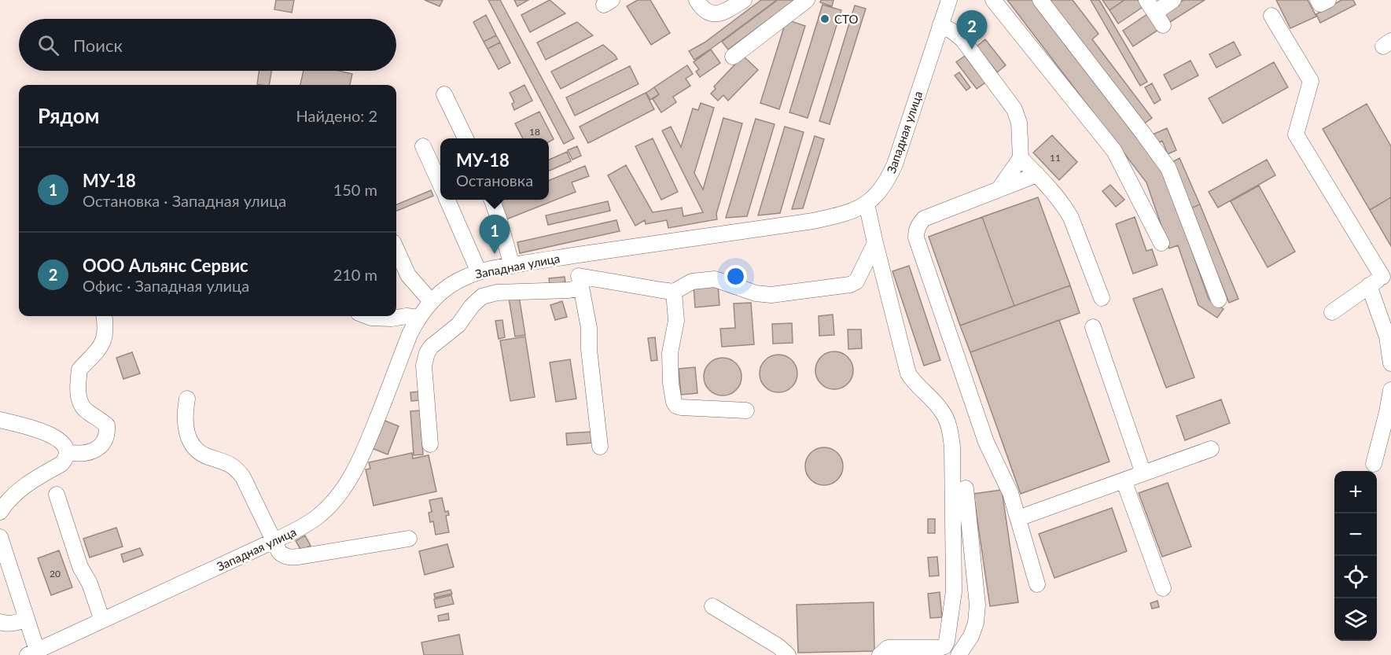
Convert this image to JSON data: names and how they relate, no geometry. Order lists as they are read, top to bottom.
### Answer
{
  "streets": {
    "street": ["Западная улица"]
  },
  "places": ["СТО"],
  "house_numbers": ["18", "11", "20"],
  "page": {
    "pins": ["2", "1"],
    "search": "Поиск",
    "heading": ["Рядом", "Найдено: 2"],
    "popup": ["МУ-18", "Остановка"],
    "list": [
      {
        "mark": "1",
        "name": "МУ-18",
        "note": "Остановка · Западная улица",
        "value": "150 m"
      },
      {
        "mark": "2",
        "name": "ООО Альянс Сервис",
        "note": "Офис · Западная улица",
        "value": "210 m"
      }
    ],
    "map_buttons": ["+", "−"]
  }
}
